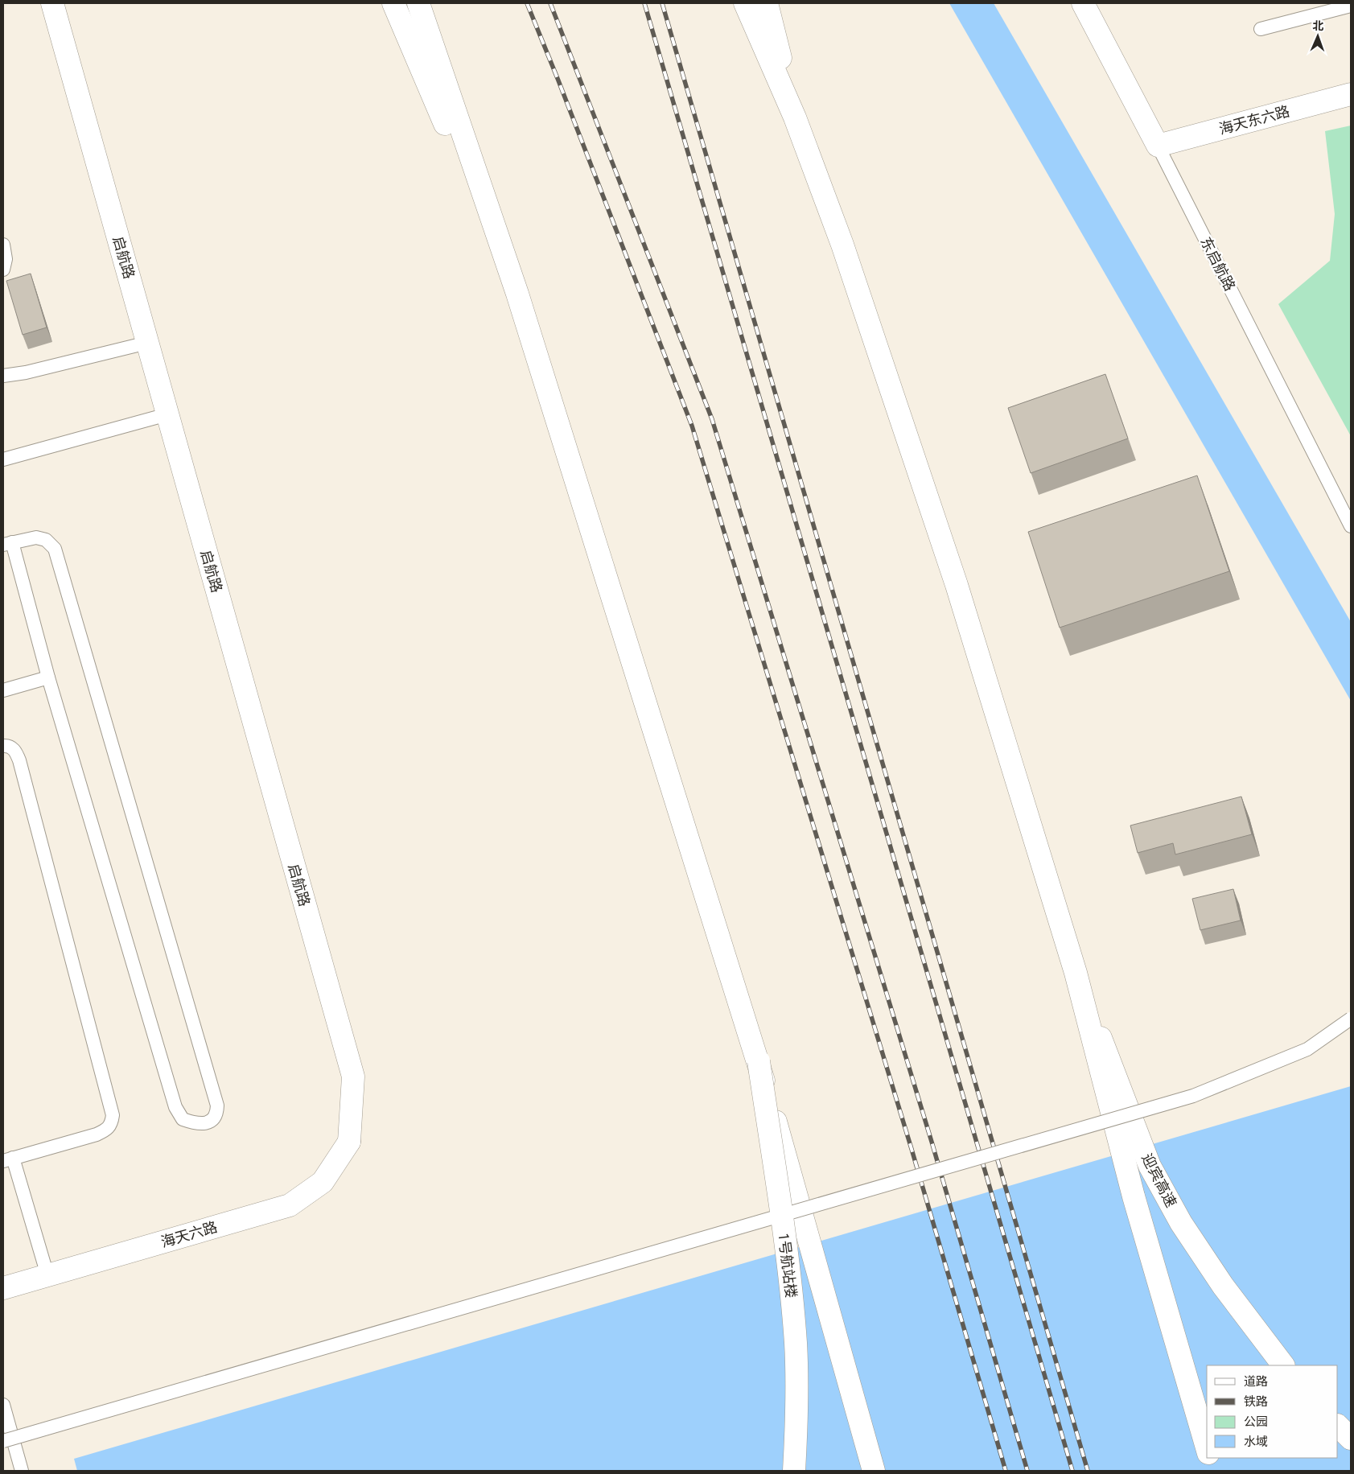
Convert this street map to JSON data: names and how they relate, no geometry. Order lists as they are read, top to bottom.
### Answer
{
  "streets": {
    "main road": [
      "海天东六路",
      "启航路",
      "东启航路",
      "迎宾高速",
      "海天六路",
      "1号航站楼"
    ]
  },
  "crossings": [
    ["海天东六路", "东启航路"],
    ["启航路", "海天六路"]
  ],
  "legend": [
    "道路",
    "铁路",
    "公园",
    "水域"
  ],
  "north": "top"
}
